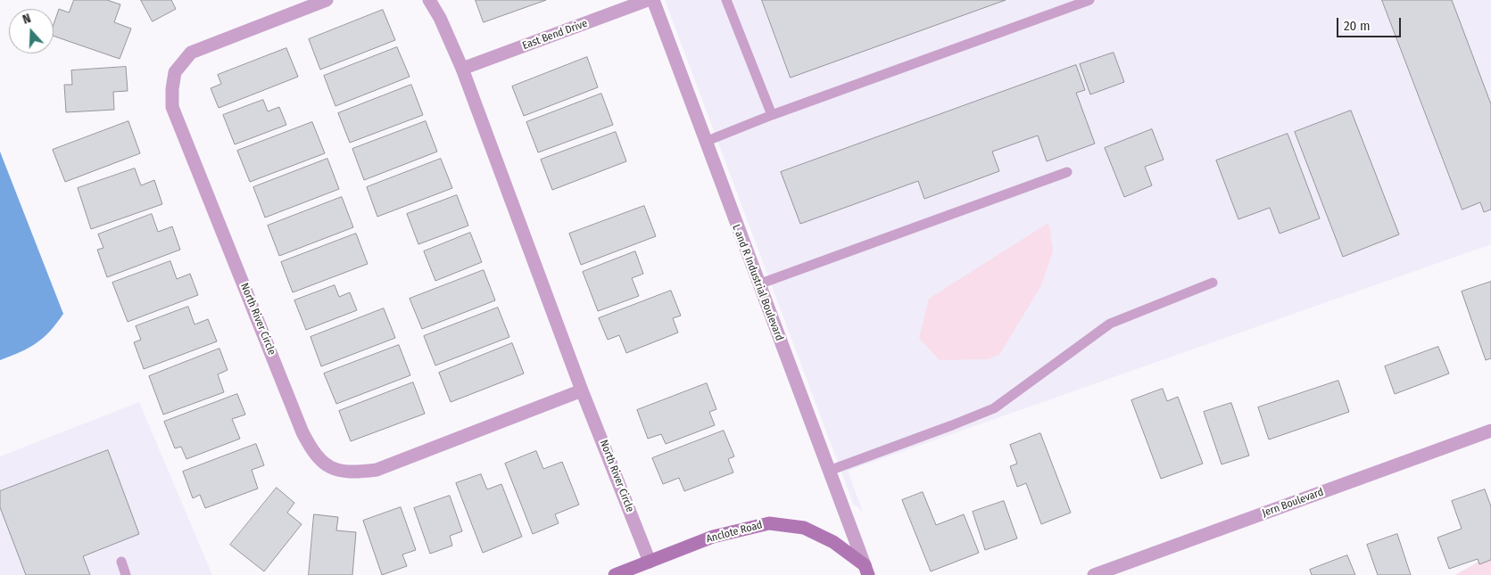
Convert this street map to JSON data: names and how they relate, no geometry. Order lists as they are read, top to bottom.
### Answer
{
  "streets": {
    "street": [
      "East Bend Drive",
      "L and R Industrial Boulevard",
      "North River Circle",
      "Jern Boulevard",
      "Anclote Road"
    ]
  },
  "crossings": [
    ["East Bend Drive", "North River Circle"],
    ["L and R Industrial Boulevard", "Anclote Road"],
    ["North River Circle", "Anclote Road"]
  ],
  "scale_bar": "20 m",
  "north": "top"
}
